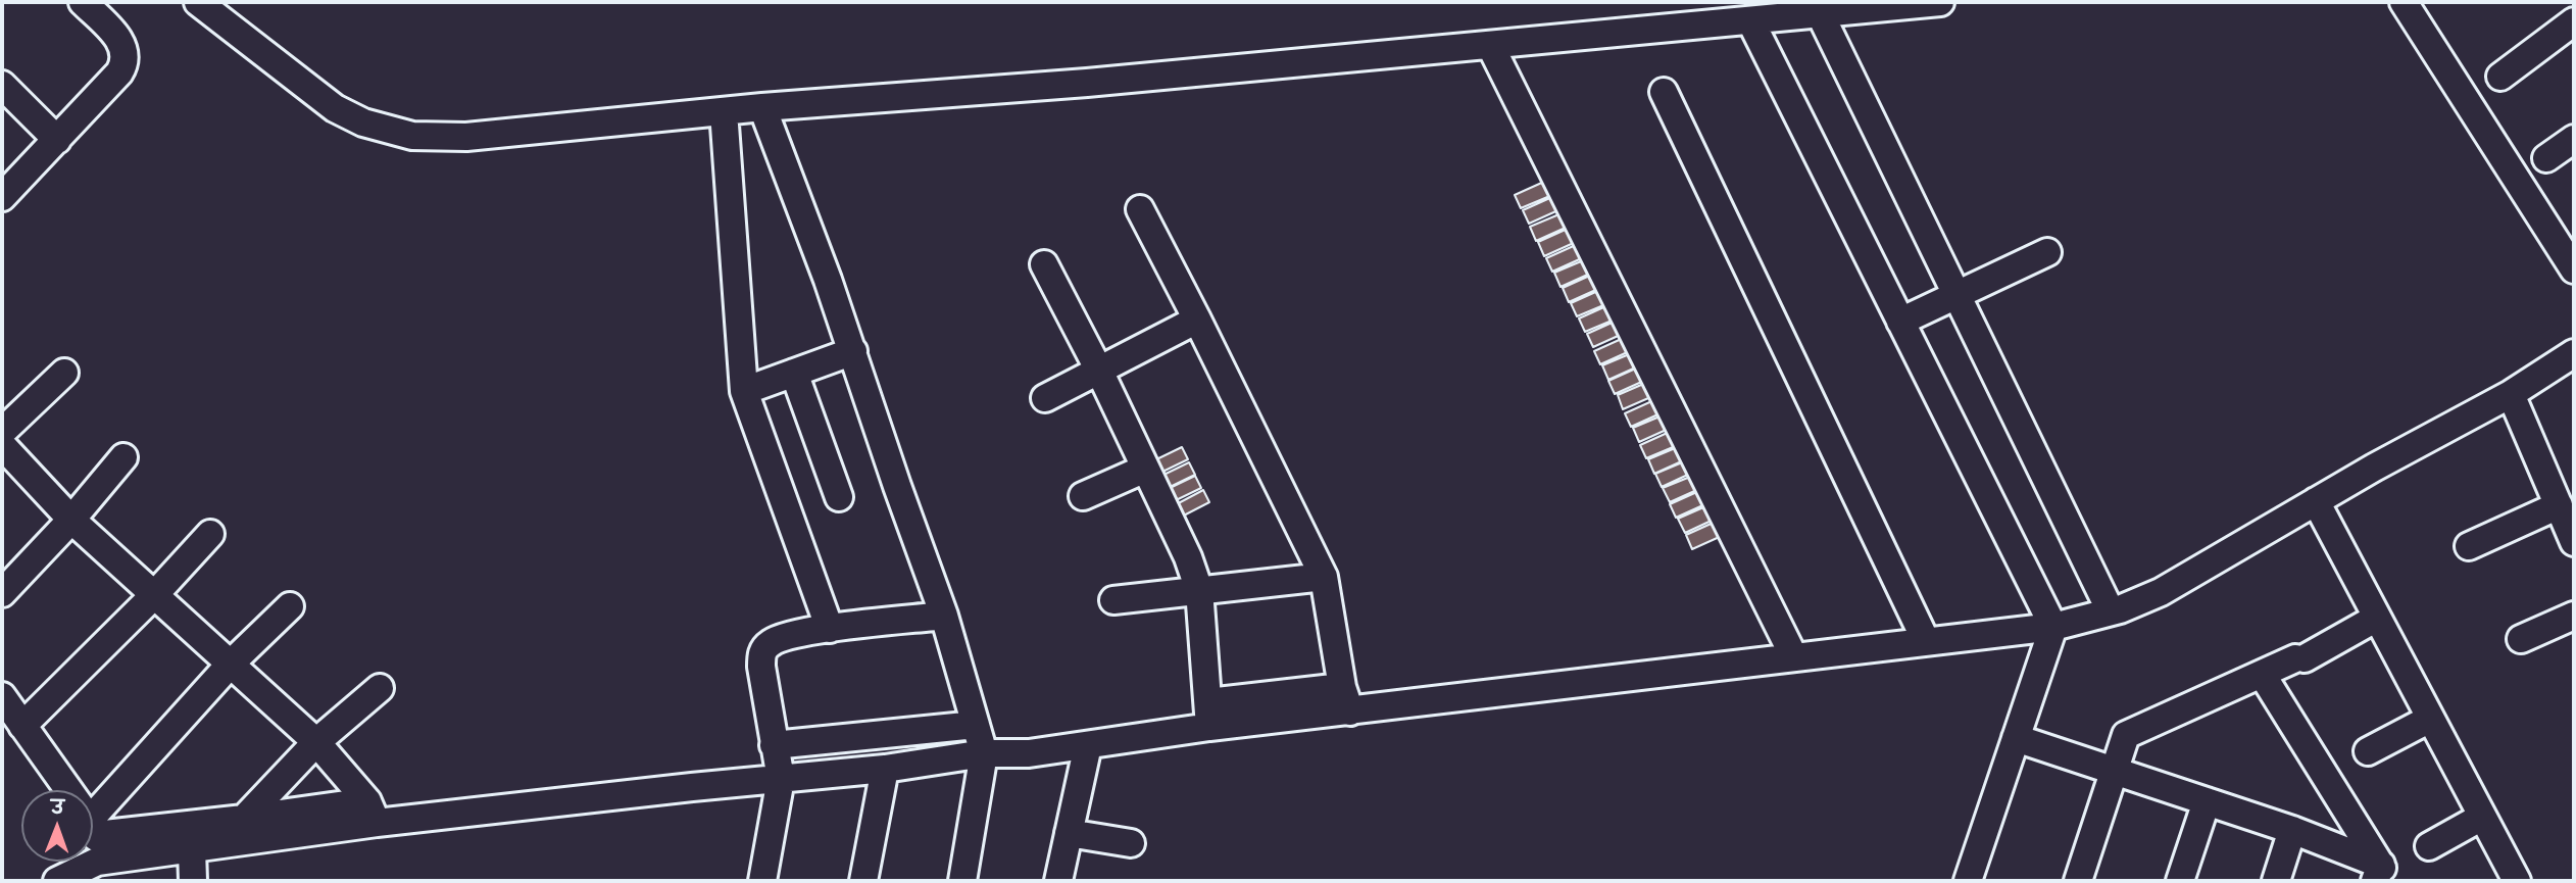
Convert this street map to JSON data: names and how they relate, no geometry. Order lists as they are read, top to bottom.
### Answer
{
  "north": "top"
}
